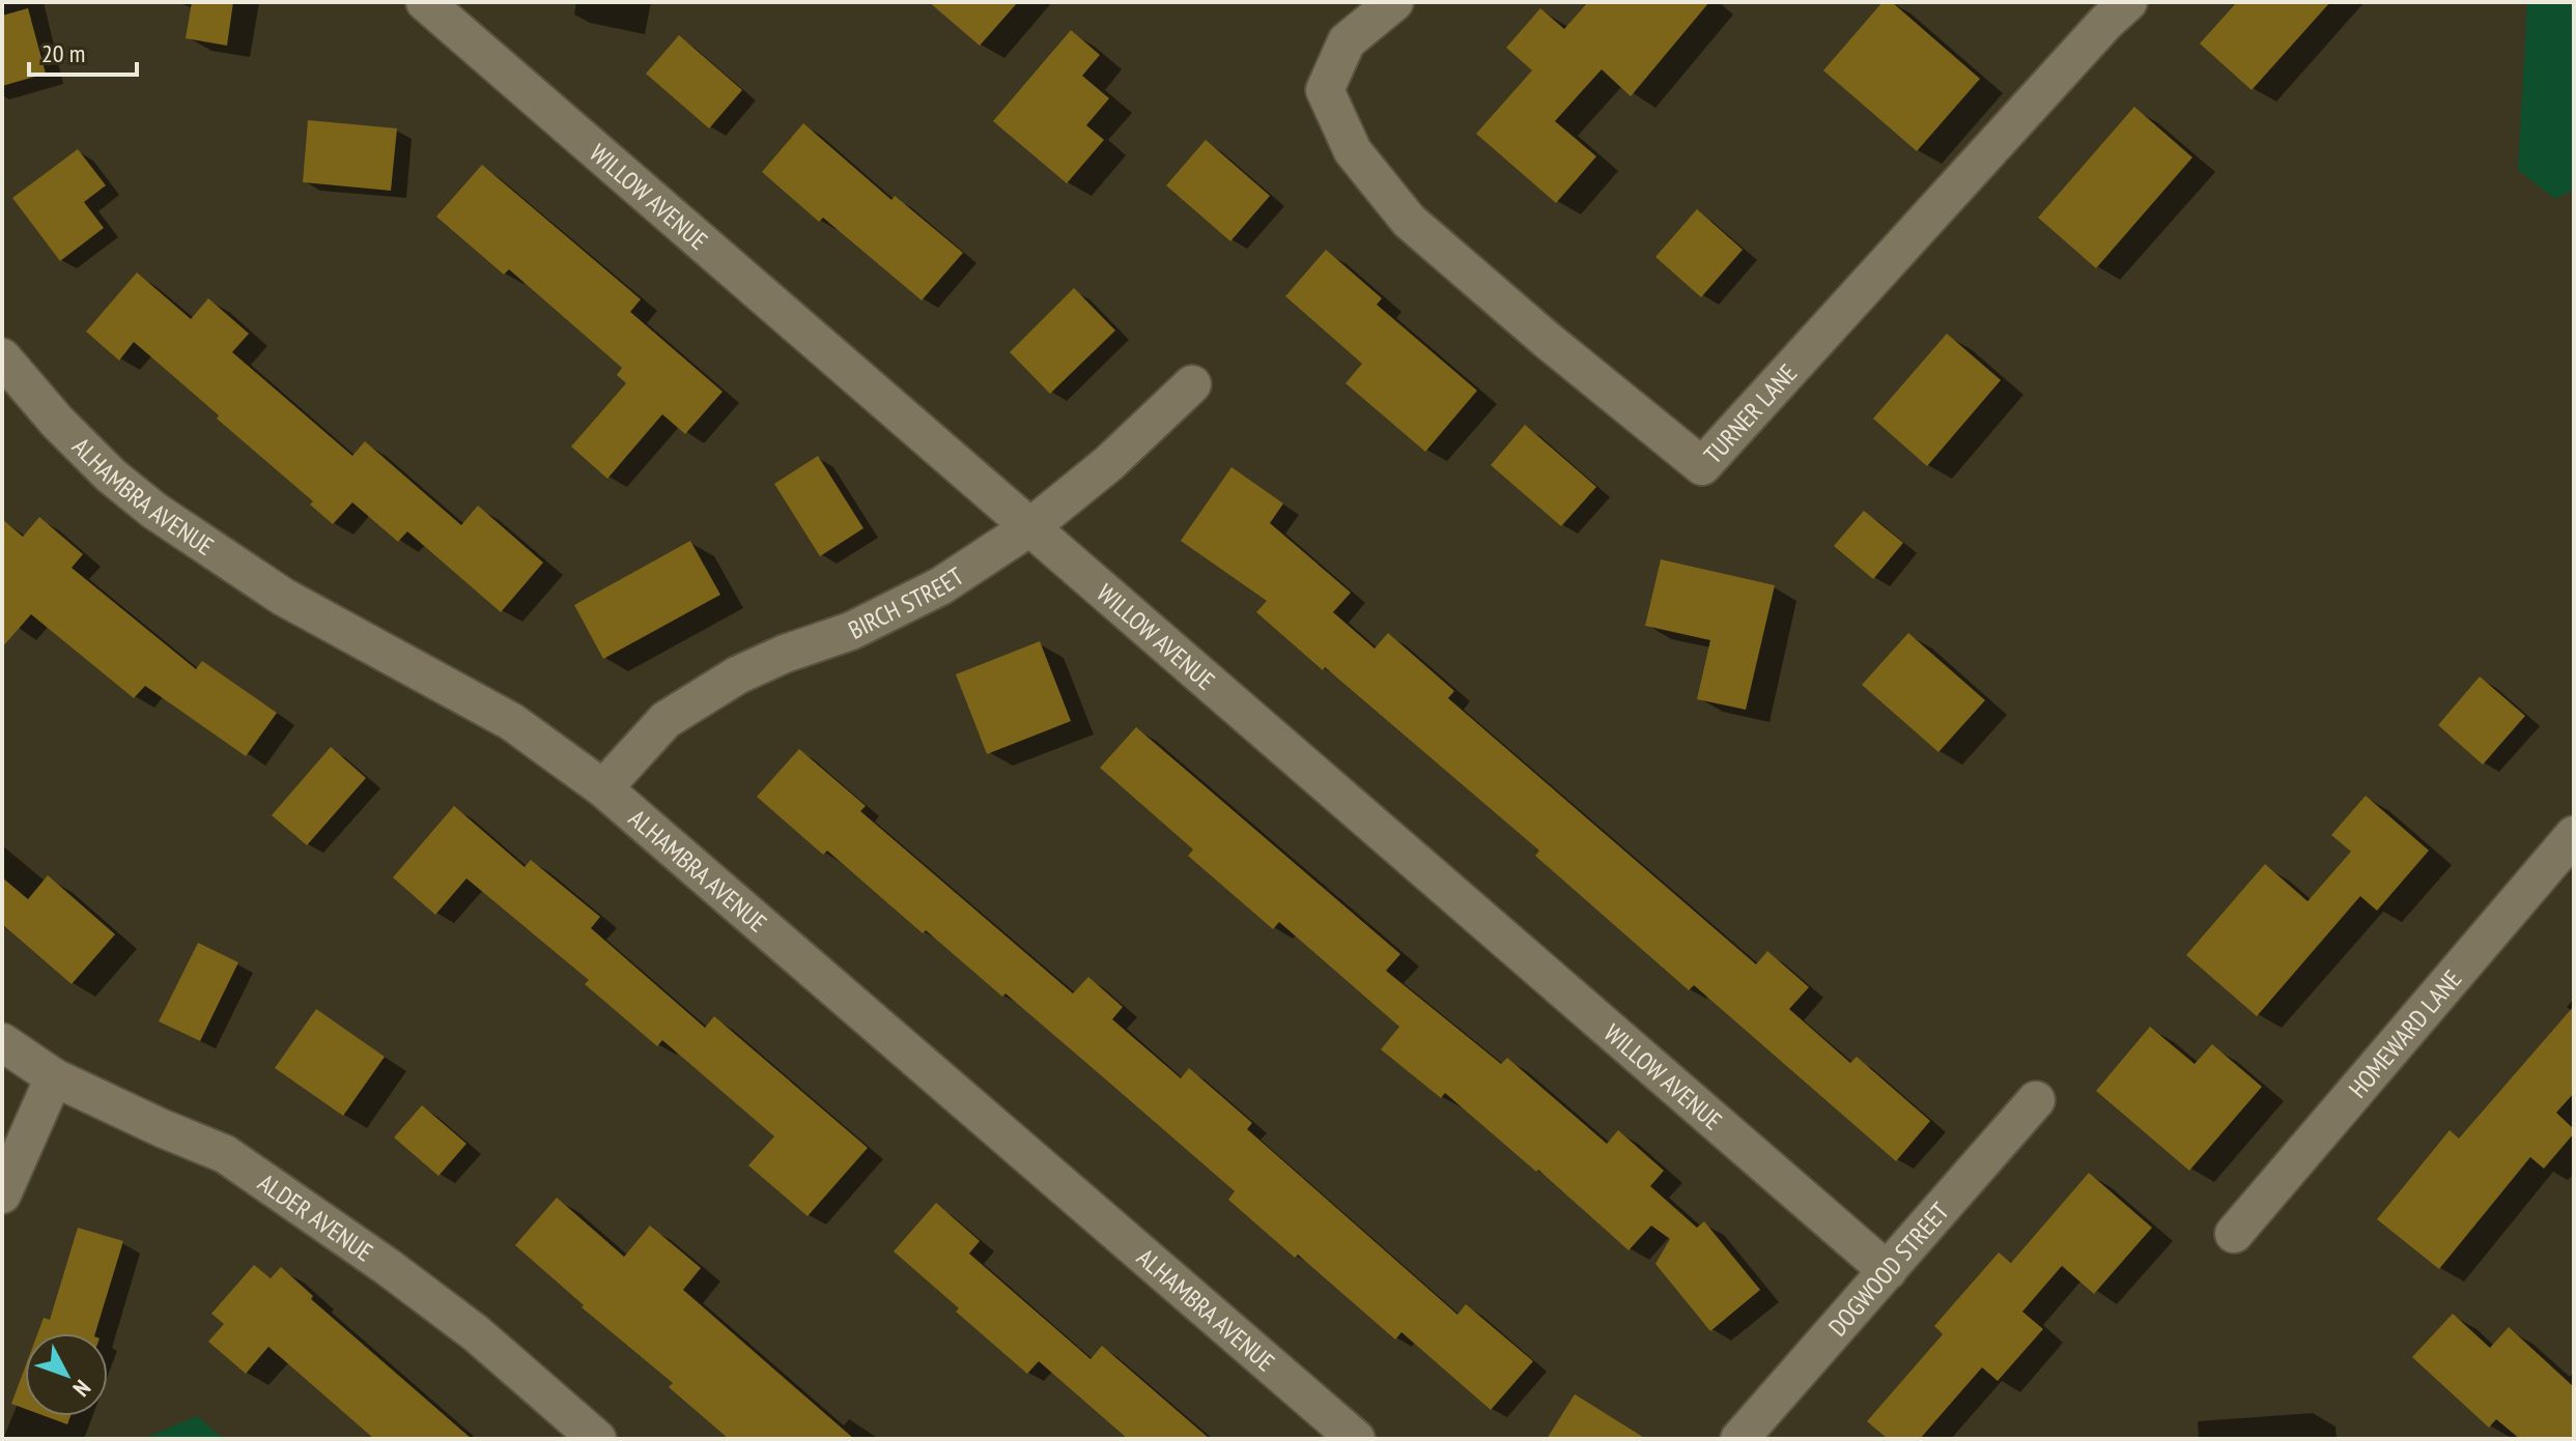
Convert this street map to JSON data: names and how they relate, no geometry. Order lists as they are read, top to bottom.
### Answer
{
  "streets": {
    "street": [
      "WILLOW AVENUE",
      "TURNER LANE",
      "ALHAMBRA AVENUE",
      "BIRCH STREET",
      "HOMEWARD LANE",
      "ALDER AVENUE",
      "DOGWOOD STREET"
    ]
  },
  "crossings": [
    ["WILLOW AVENUE", "BIRCH STREET"],
    ["WILLOW AVENUE", "DOGWOOD STREET"],
    ["ALHAMBRA AVENUE", "BIRCH STREET"]
  ],
  "scale_bar": "20 m",
  "north": "bottom right"
}
